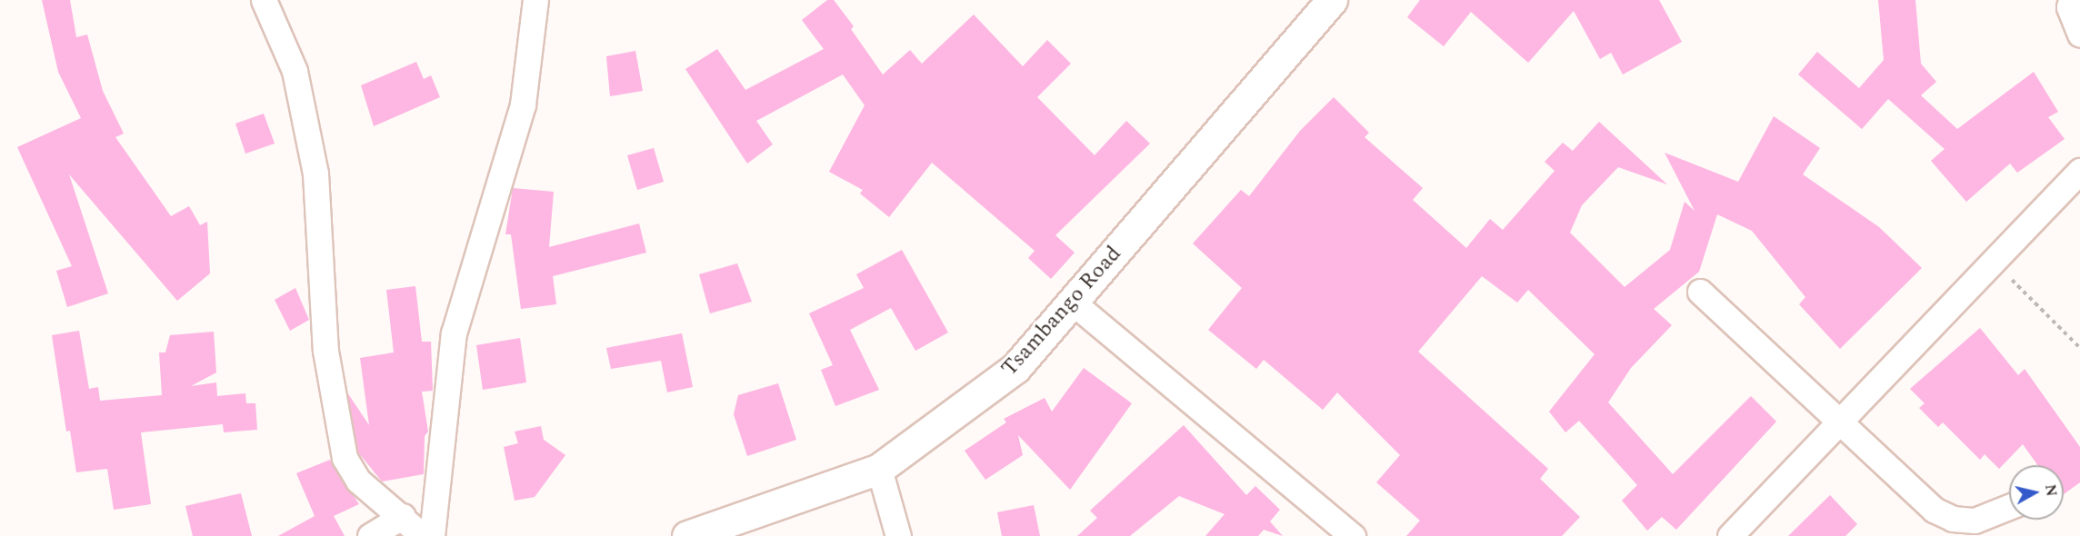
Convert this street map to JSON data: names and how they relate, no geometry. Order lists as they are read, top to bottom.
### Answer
{
  "streets": {
    "street": ["Tsambango Road"]
  },
  "north": "right"
}
